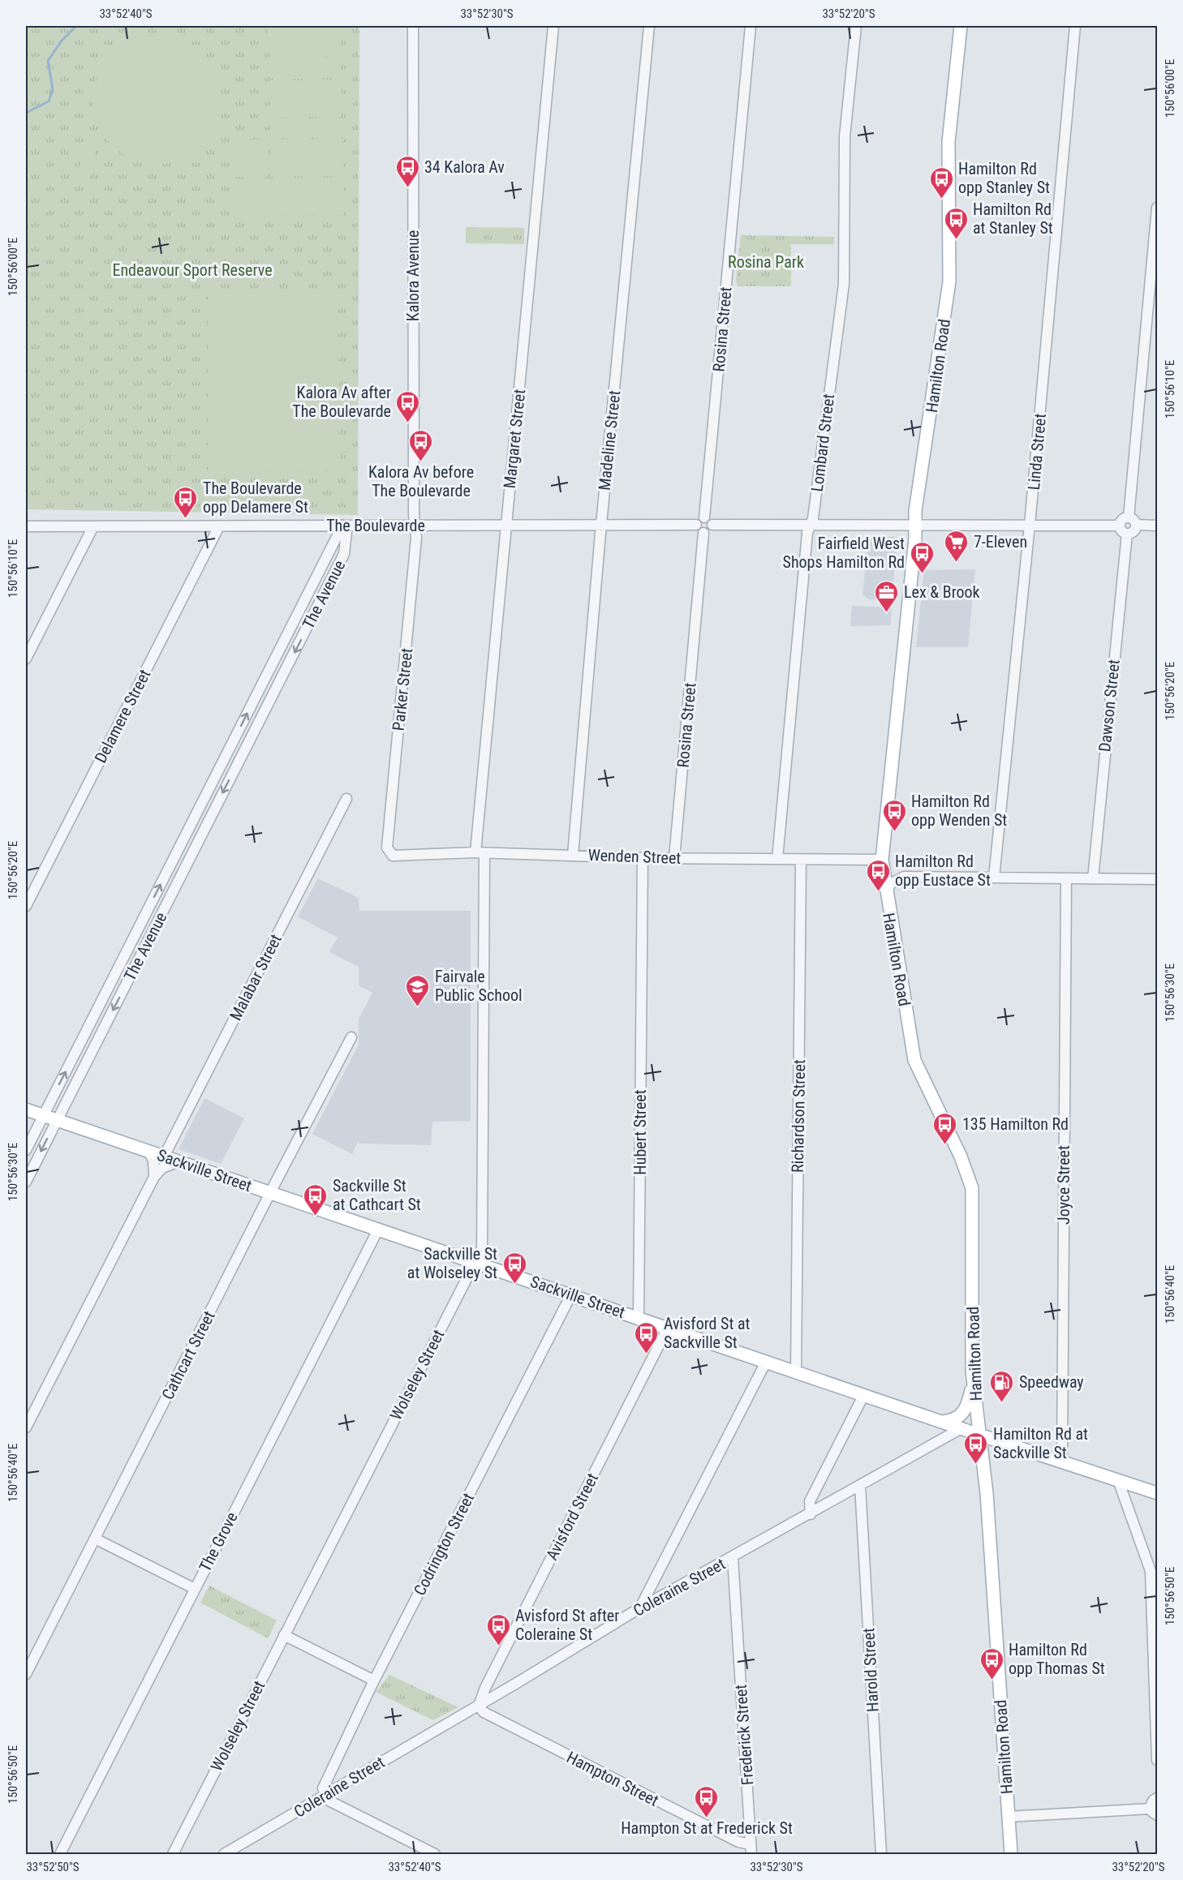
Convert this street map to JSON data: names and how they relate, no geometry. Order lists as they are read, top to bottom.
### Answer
{
  "streets": {
    "main road": ["Hamilton Road", "Sackville Street"],
    "street": [
      "Kalora Avenue",
      "Rosina Street",
      "Margaret Street",
      "Madeline Street",
      "Lombard Street",
      "Linda Street",
      "The Boulevarde",
      "The Avenue",
      "Parker Street",
      "Dawson Street",
      "Delamere Street",
      "Wenden Street",
      "Malabar Street",
      "Richardson Street",
      "Hubert Street",
      "Joyce Street",
      "Cathcart Street",
      "Wolseley Street",
      "Avisford Street",
      "The Grove",
      "Codrington Street",
      "Coleraine Street",
      "Harold Street",
      "Frederick Street",
      "Hampton Street"
    ]
  },
  "crossings": [
    ["Kalora Avenue", "The Boulevarde"],
    ["Kalora Avenue", "Parker Street"],
    ["Rosina Street", "The Boulevarde"],
    ["Rosina Street", "Wenden Street"],
    ["Hamilton Road", "Wenden Street"],
    ["Hamilton Road", "Sackville Street"],
    ["Margaret Street", "The Boulevarde"],
    ["Margaret Street", "Wenden Street"],
    ["Margaret Street", "Wolseley Street"],
    ["Madeline Street", "The Boulevarde"],
    ["Madeline Street", "Wenden Street"],
    ["Lombard Street", "Wenden Street"],
    ["The Boulevarde", "The Avenue"],
    ["The Boulevarde", "Parker Street"],
    ["The Boulevarde", "Delamere Street"],
    ["The Avenue", "Sackville Street"],
    ["Parker Street", "Wenden Street"],
    ["Wenden Street", "Richardson Street"],
    ["Wenden Street", "Hubert Street"],
    ["Wenden Street", "Wolseley Street"],
    ["Malabar Street", "Sackville Street"],
    ["Richardson Street", "Sackville Street"],
    ["Hubert Street", "Sackville Street"],
    ["Sackville Street", "Joyce Street"],
    ["Sackville Street", "Cathcart Street"],
    ["Sackville Street", "Wolseley Street"],
    ["Sackville Street", "Avisford Street"],
    ["Sackville Street", "The Grove"],
    ["Sackville Street", "Codrington Street"],
    ["Sackville Street", "Coleraine Street"],
    ["Avisford Street", "Coleraine Street"],
    ["Avisford Street", "Hampton Street"],
    ["Codrington Street", "Coleraine Street"],
    ["Coleraine Street", "Harold Street"],
    ["Coleraine Street", "Frederick Street"],
    ["Coleraine Street", "Hampton Street"],
    ["Frederick Street", "Hampton Street"]
  ],
  "parks": ["Rosina Park", "Endeavour Sport Reserve"],
  "places": {
    "bus stop": [
      "34 Kalora Av",
      "Hamilton Rd opp Stanley St",
      "Hamilton Rd at Stanley St",
      "Kalora Av after The Boulevarde",
      "Kalora Av before The Boulevarde",
      "The Boulevarde opp Delamere St",
      "Fairfield West Shops Hamilton Rd",
      "Hamilton Rd opp Wenden St",
      "Hamilton Rd opp Eustace St",
      "135 Hamilton Rd",
      "Sackville St at Cathcart St",
      "Sackville St at Wolseley St",
      "Avisford St at Sackville St",
      "Hamilton Rd at Sackville St",
      "Avisford St after Coleraine St",
      "Hamilton Rd opp Thomas St",
      "Hampton St at Frederick St"
    ],
    "supermarket": ["7-Eleven"],
    "office": ["Lex & Brook"],
    "school or university": ["Fairvale Public School"],
    "fuel station": ["Speedway"]
  },
  "coordinates": [
    "33°52'40\"S",
    "33°52'30\"S",
    "33°52'20\"S",
    "150°56'00\"E",
    "150°56'10\"E",
    "150°56'20\"E",
    "150°56'30\"E",
    "150°56'40\"E",
    "150°56'50\"E",
    "33°52'50\"S"
  ]
}
